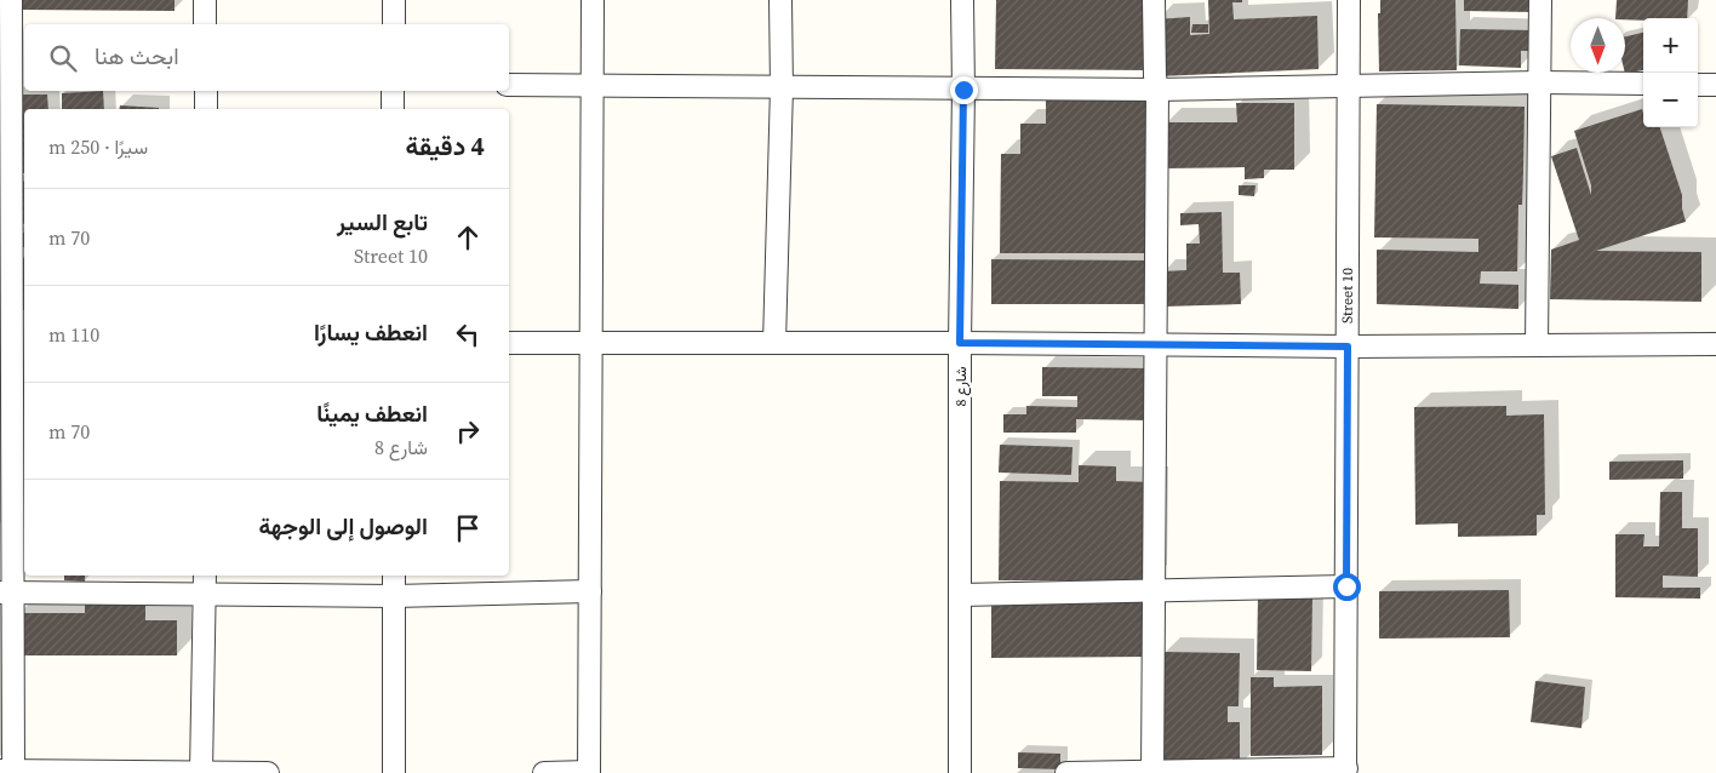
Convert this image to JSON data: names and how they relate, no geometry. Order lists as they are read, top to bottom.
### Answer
{
  "streets": {
    "street": ["Street 10", "شارع 8"]
  },
  "north": "bottom",
  "page": {
    "map_buttons": ["+", "−"],
    "search": "ابحث هنا",
    "heading": ["4 دقيقة", "سيرًا · 250 m"],
    "list": [
      ["تابع السير", "Street 10", "70 m"],
      ["انعطف يسارًا", "110 m"],
      ["انعطف يمينًا", "شارع 8", "70 m"],
      "الوصول إلى الوجهة"
    ]
  }
}
